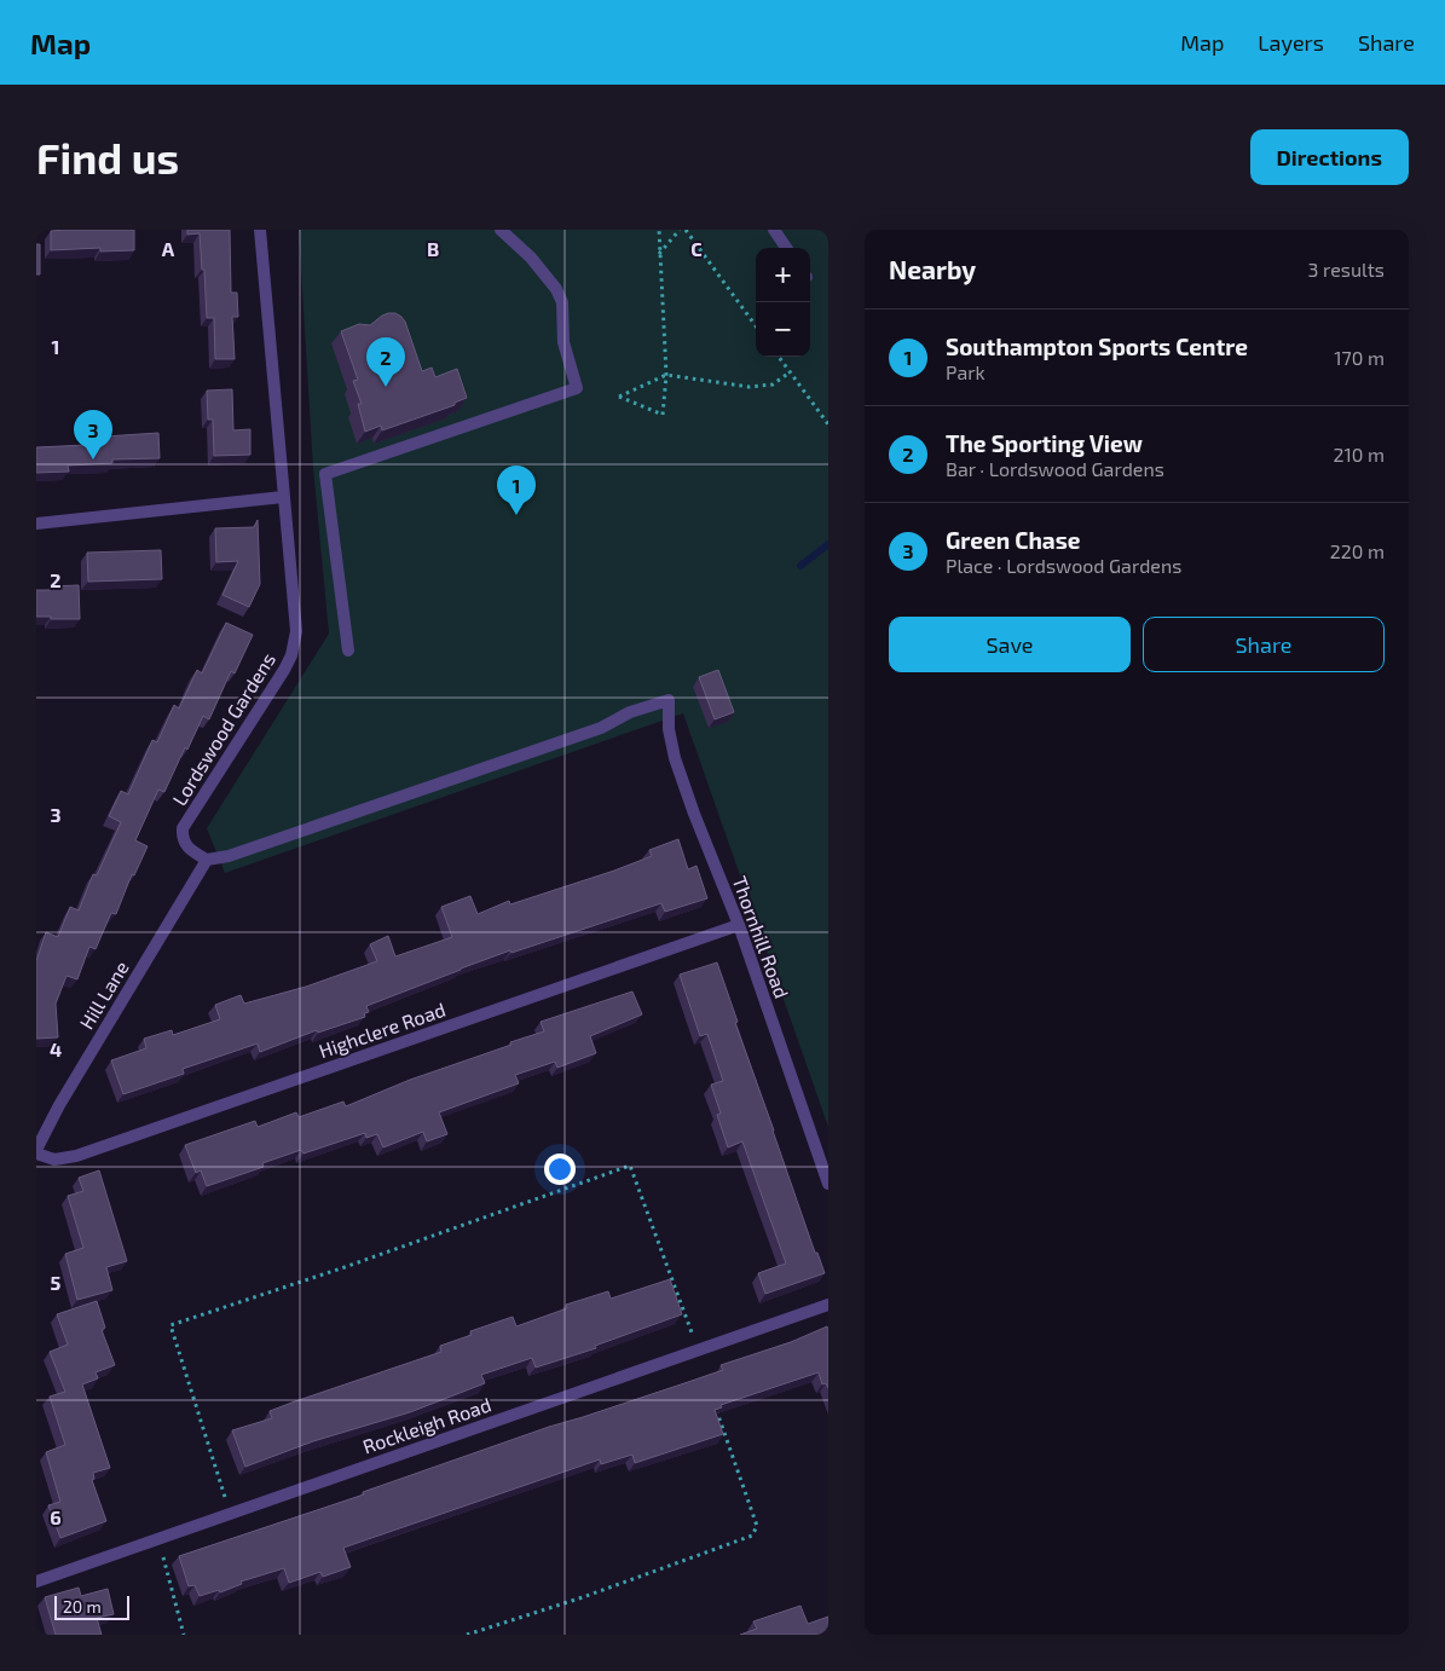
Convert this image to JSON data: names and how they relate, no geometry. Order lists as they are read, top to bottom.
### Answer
{
  "streets": {
    "street": [
      "Lordswood Gardens",
      "Thornhill Road",
      "Hill Lane",
      "Highclere Road",
      "Rockleigh Road"
    ]
  },
  "crossings": [
    ["Lordswood Gardens", "Thornhill Road"],
    ["Lordswood Gardens", "Hill Lane"],
    ["Thornhill Road", "Hill Lane"],
    ["Thornhill Road", "Highclere Road"],
    ["Hill Lane", "Highclere Road"]
  ],
  "scale_bar": "20 m",
  "page": {
    "header": "Map",
    "nav": ["Map", "Layers", "Share"],
    "buttons": [
      "Directions",
      ["Save", "Share"]
    ],
    "title": "Find us",
    "heading": ["Nearby", "3 results"],
    "map_buttons": ["+", "−"],
    "list": [
      {
        "mark": "1",
        "name": "Southampton Sports Centre",
        "note": "Park",
        "value": "170 m"
      },
      {
        "mark": "2",
        "name": "The Sporting View",
        "note": "Bar · Lordswood Gardens",
        "value": "210 m"
      },
      {
        "mark": "3",
        "name": "Green Chase",
        "note": "Place · Lordswood Gardens",
        "value": "220 m"
      }
    ],
    "pins": ["2", "3", "1"],
    "scale": "20 m"
  },
  "grid": {
    "columns": ["A", "B", "C"],
    "rows": [
      "1",
      "2",
      "3",
      "4",
      "5",
      "6"
    ]
  }
}
